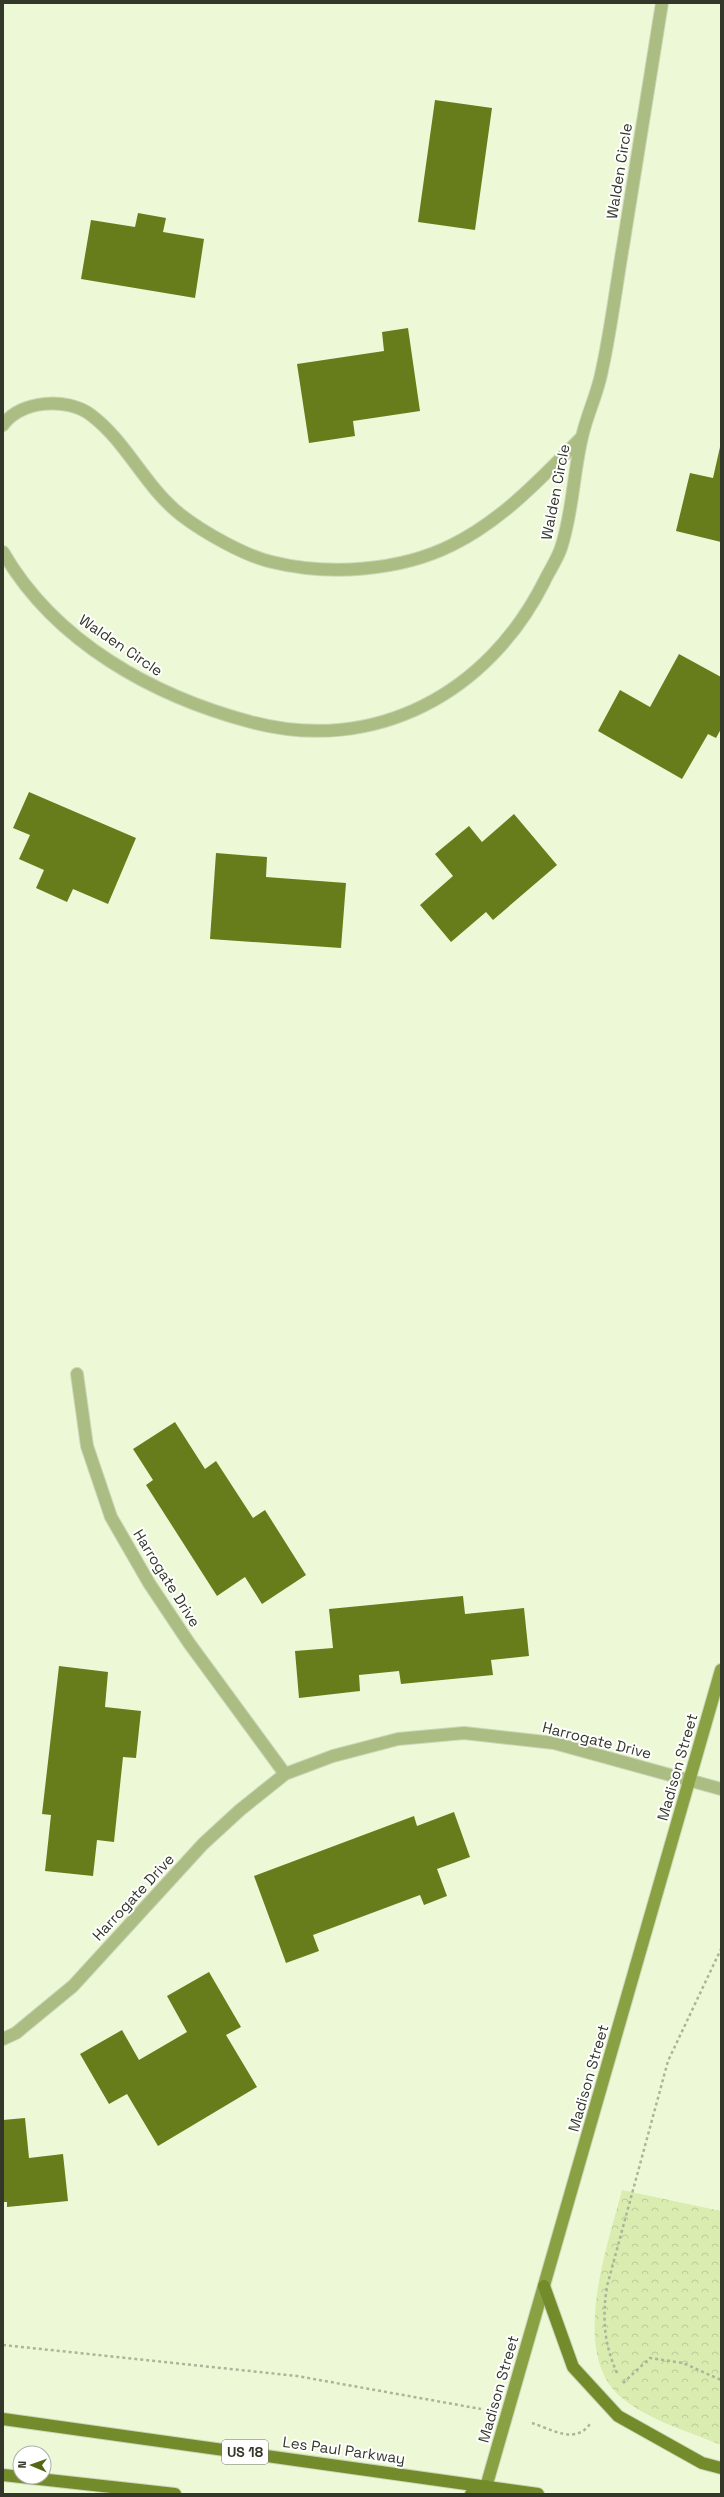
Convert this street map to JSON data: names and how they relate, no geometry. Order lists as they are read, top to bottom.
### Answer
{
  "streets": {
    "main road": ["Les Paul Parkway", "US 18"],
    "street": ["Walden Circle", "Harrogate Drive", "Madison Street"]
  },
  "crossings": [
    ["Harrogate Drive", "Madison Street"],
    ["Madison Street", "Les Paul Parkway"]
  ],
  "north": "left"
}
